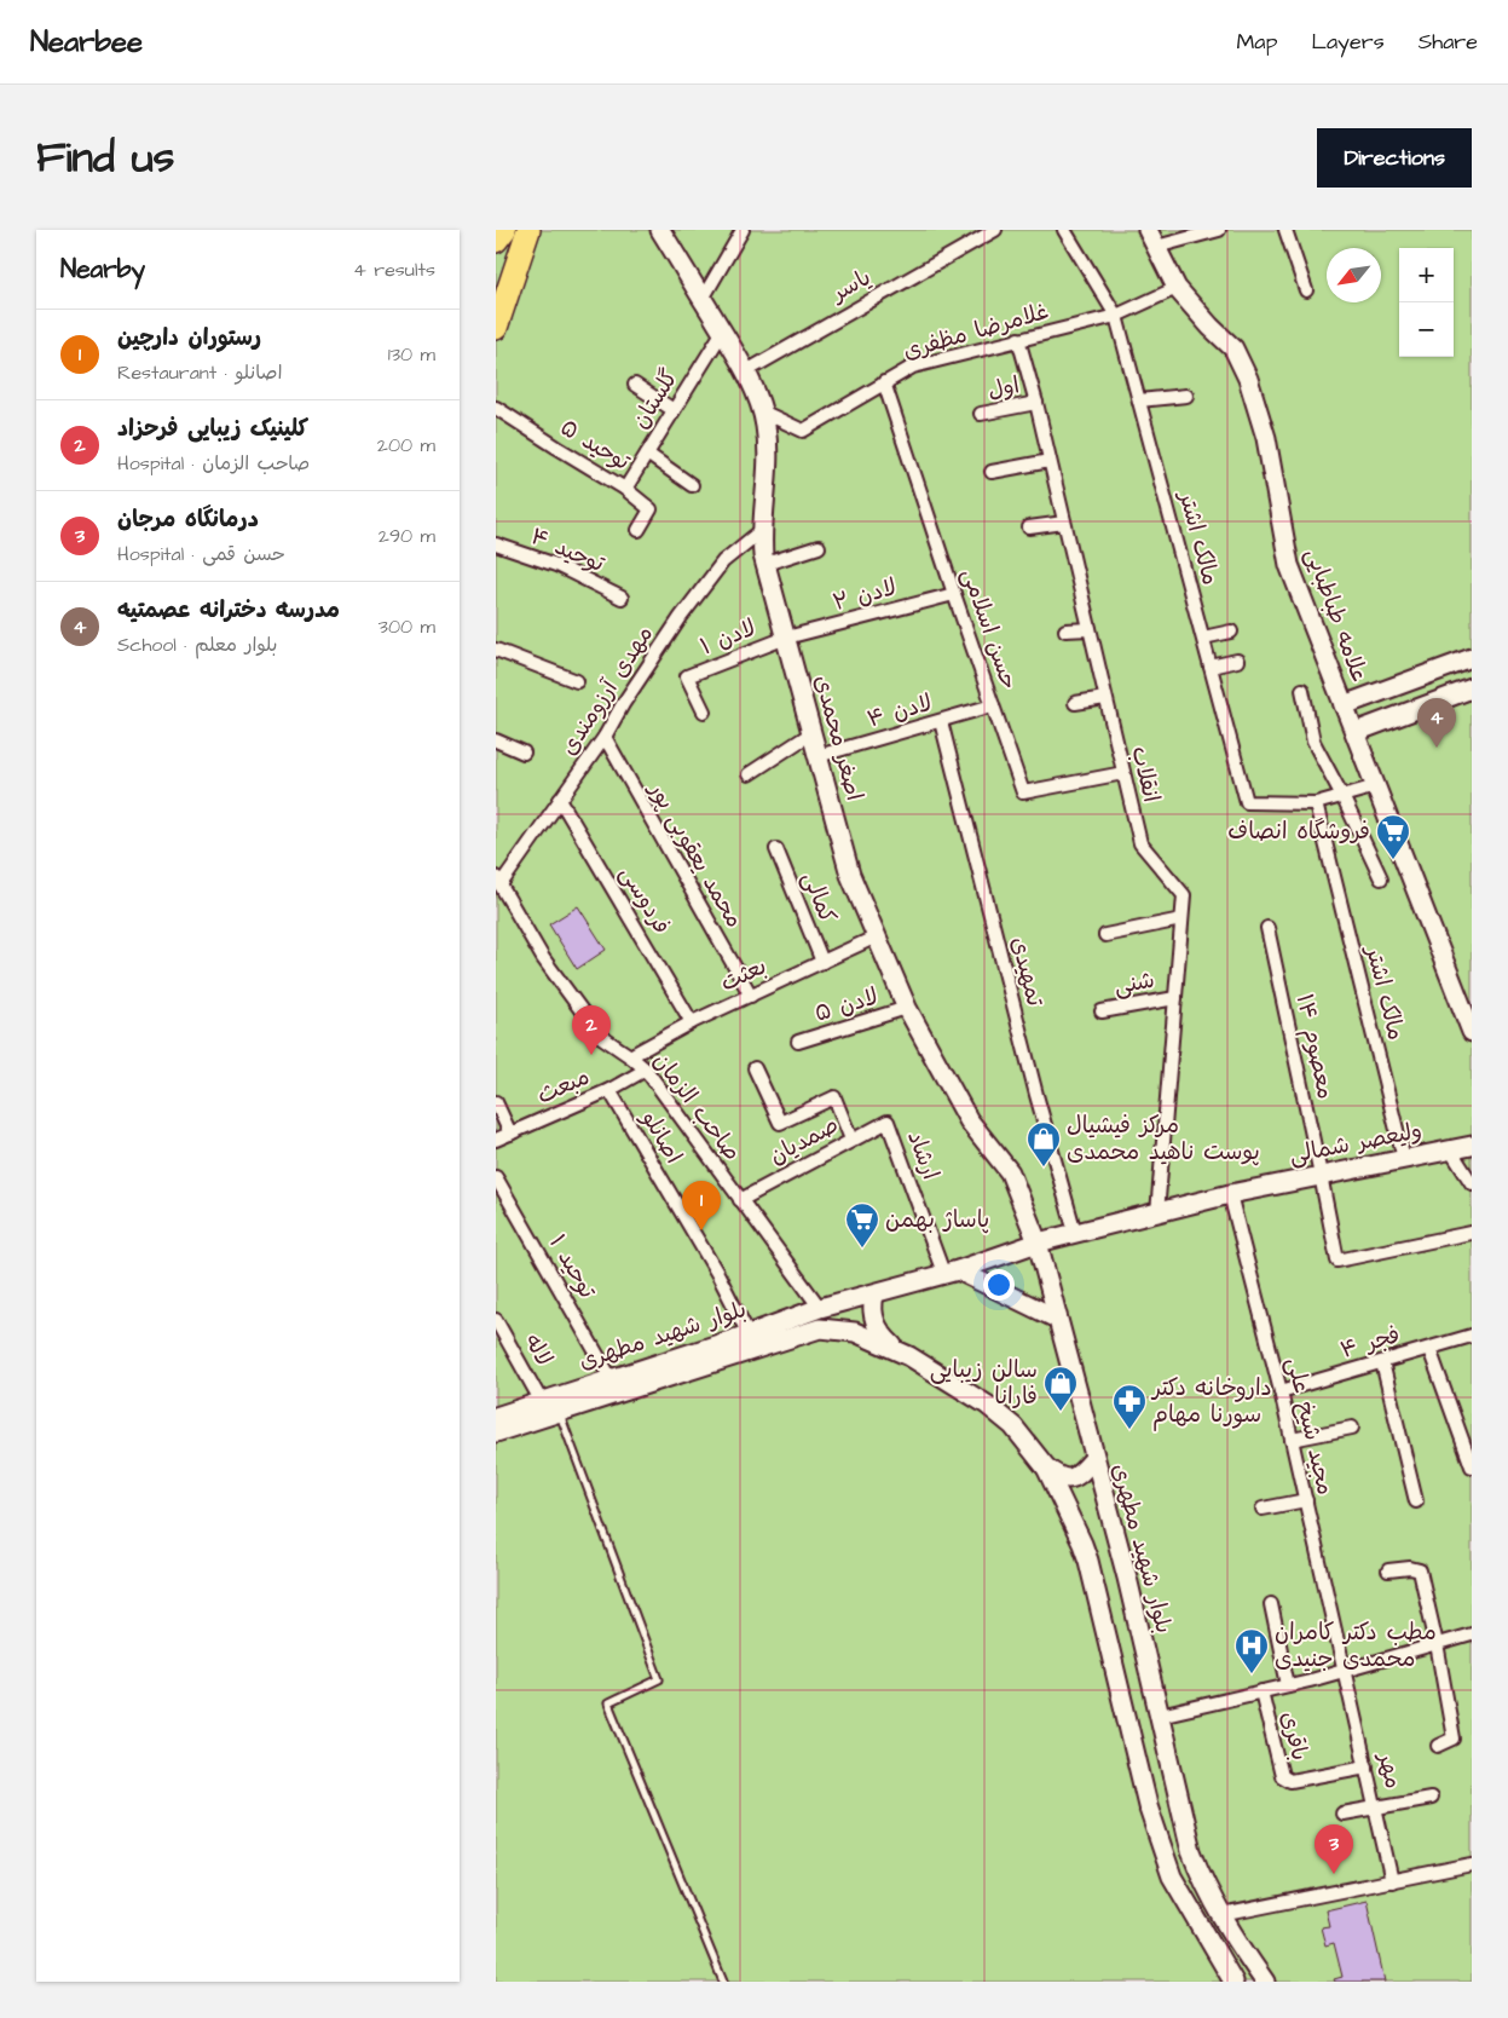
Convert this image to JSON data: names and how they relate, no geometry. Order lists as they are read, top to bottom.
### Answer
{
  "streets": {
    "main road": [
      "علامه طباطبایی",
      "اصغر محمدی",
      "ولیعصر شمالی",
      "بلوار شهید مطهری"
    ],
    "street": [
      "یاسر",
      "غلامرضا مظفری",
      "اول",
      "گلستان",
      "توحید ۵",
      "مالک اشتر",
      "توحید ۴",
      "لادن ۲",
      "حسن اسلامی",
      "لادن ۱",
      "مهدی آرزومندی",
      "لادن ۴",
      "انقلاب",
      "محمد یعقوبی پور",
      "کمالی",
      "فردوسی",
      "تمهیدی",
      "بعثت",
      "شنی",
      "لادن ۵",
      "۱۴ معصوم",
      "مبعث",
      "صاحب الزمان",
      "اصانلو",
      "صمدیان",
      "ارشاد",
      "توحید ۱",
      "فجر ۴",
      "لاله",
      "مجید شیخ علی",
      "باقری",
      "مهر"
    ]
  },
  "crossings": [
    ["یاسر", "اصغر محمدی"],
    ["غلامرضا مظفری", "مالک اشتر"],
    ["غلامرضا مظفری", "علامه طباطبایی"],
    ["غلامرضا مظفری", "حسن اسلامی"],
    ["غلامرضا مظفری", "اصغر محمدی"],
    ["غلامرضا مظفری", "انقلاب"],
    ["اول", "انقلاب"],
    ["گلستان", "توحید ۵"],
    ["گلستان", "اصغر محمدی"],
    ["مالک اشتر", "علامه طباطبایی"],
    ["مالک اشتر", "ولیعصر شمالی"],
    ["لادن ۲", "حسن اسلامی"],
    ["لادن ۲", "لادن ۱"],
    ["لادن ۲", "اصغر محمدی"],
    ["حسن اسلامی", "لادن ۴"],
    ["حسن اسلامی", "انقلاب"],
    ["لادن ۱", "اصغر محمدی"],
    ["مهدی آرزومندی", "اصغر محمدی"],
    ["مهدی آرزومندی", "محمد یعقوبی پور"],
    ["مهدی آرزومندی", "فردوسی"],
    ["مهدی آرزومندی", "صاحب الزمان"],
    ["لادن ۴", "اصغر محمدی"],
    ["لادن ۴", "تمهیدی"],
    ["اصغر محمدی", "بعثت"],
    ["اصغر محمدی", "لادن ۵"],
    ["اصغر محمدی", "ولیعصر شمالی"],
    ["اصغر محمدی", "بلوار شهید مطهری"],
    ["انقلاب", "شنی"],
    ["انقلاب", "ولیعصر شمالی"],
    ["محمد یعقوبی پور", "بعثت"],
    ["کمالی", "بعثت"],
    ["فردوسی", "بعثت"],
    ["تمهیدی", "ولیعصر شمالی"],
    ["بعثت", "صاحب الزمان"],
    ["۱۴ معصوم", "ولیعصر شمالی"],
    ["مبعث", "صاحب الزمان"],
    ["مبعث", "اصانلو"],
    ["صاحب الزمان", "صمدیان"],
    ["صاحب الزمان", "بلوار شهید مطهری"],
    ["اصانلو", "بلوار شهید مطهری"],
    ["صمدیان", "ارشاد"],
    ["ولیعصر شمالی", "بلوار شهید مطهری"],
    ["ولیعصر شمالی", "مجید شیخ علی"],
    ["ارشاد", "بلوار شهید مطهری"],
    ["توحید ۱", "بلوار شهید مطهری"],
    ["بلوار شهید مطهری", "لاله"],
    ["فجر ۴", "مجید شیخ علی"],
    ["مجید شیخ علی", "مهر"],
    ["باقری", "مهر"]
  ],
  "places": {
    "supermarket": ["فروشگاه انصاف", "پاساژ بهمن"],
    "shop": ["مرکز فیشیال پوست ناهید محمدی", "سالن زیبایی فارانا"],
    "pharmacy": ["داروخانه دکتر سورنا مهام"],
    "hospital": ["مطب دکتر کامران محمدی جنیدی"]
  },
  "north": "bottom left",
  "page": {
    "header": "Nearbee",
    "nav": ["Map", "Layers", "Share"],
    "title": "Find us",
    "buttons": "Directions",
    "heading": ["Nearby", "4 results"],
    "map_buttons": ["+", "−"],
    "list": [
      {
        "mark": "1",
        "name": "رستوران دارچین",
        "note": "Restaurant · اصانلو",
        "value": "130 m"
      },
      {
        "mark": "2",
        "name": "کلینیک زیبایی فرحزاد",
        "note": "Hospital · صاحب الزمان",
        "value": "200 m"
      },
      {
        "mark": "3",
        "name": "درمانگاه مرجان",
        "note": "Hospital · حسن قمی",
        "value": "290 m"
      },
      {
        "mark": "4",
        "name": "مدرسه دخترانه عصمتیه",
        "note": "School · بلوار معلم",
        "value": "300 m"
      }
    ],
    "pins": [
      "4",
      "2",
      "1",
      "3"
    ]
  }
}
